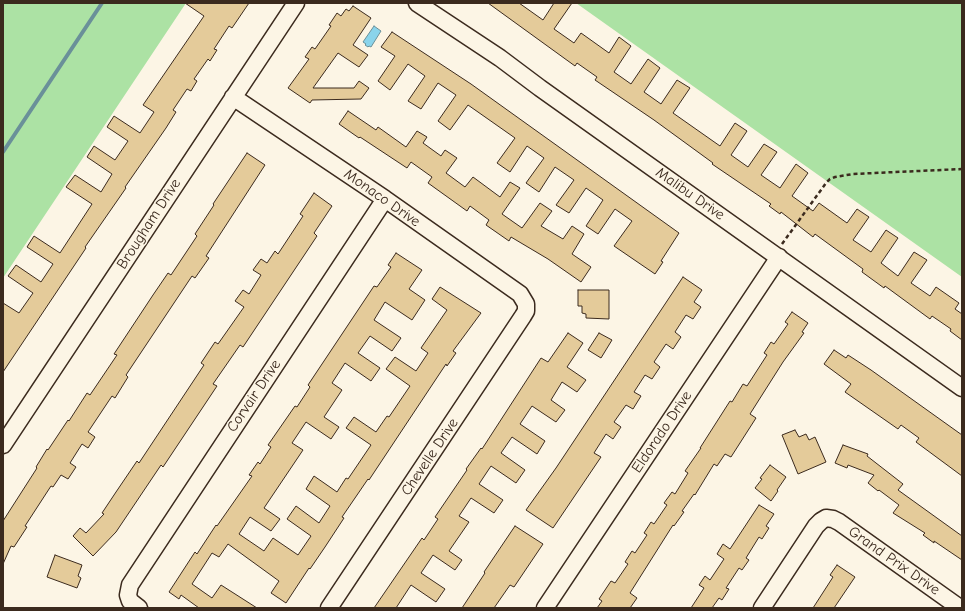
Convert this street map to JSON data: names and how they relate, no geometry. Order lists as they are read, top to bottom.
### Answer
{
  "streets": {
    "street": [
      "Malibu Drive",
      "Monaco Drive",
      "Brougham Drive",
      "Corvair Drive",
      "Eldorado Drive",
      "Chevelle Drive",
      "Grand Prix Drive"
    ]
  },
  "crossings": [
    ["Malibu Drive", "Eldorado Drive"],
    ["Monaco Drive", "Brougham Drive"],
    ["Monaco Drive", "Corvair Drive"],
    ["Monaco Drive", "Chevelle Drive"]
  ]
}
